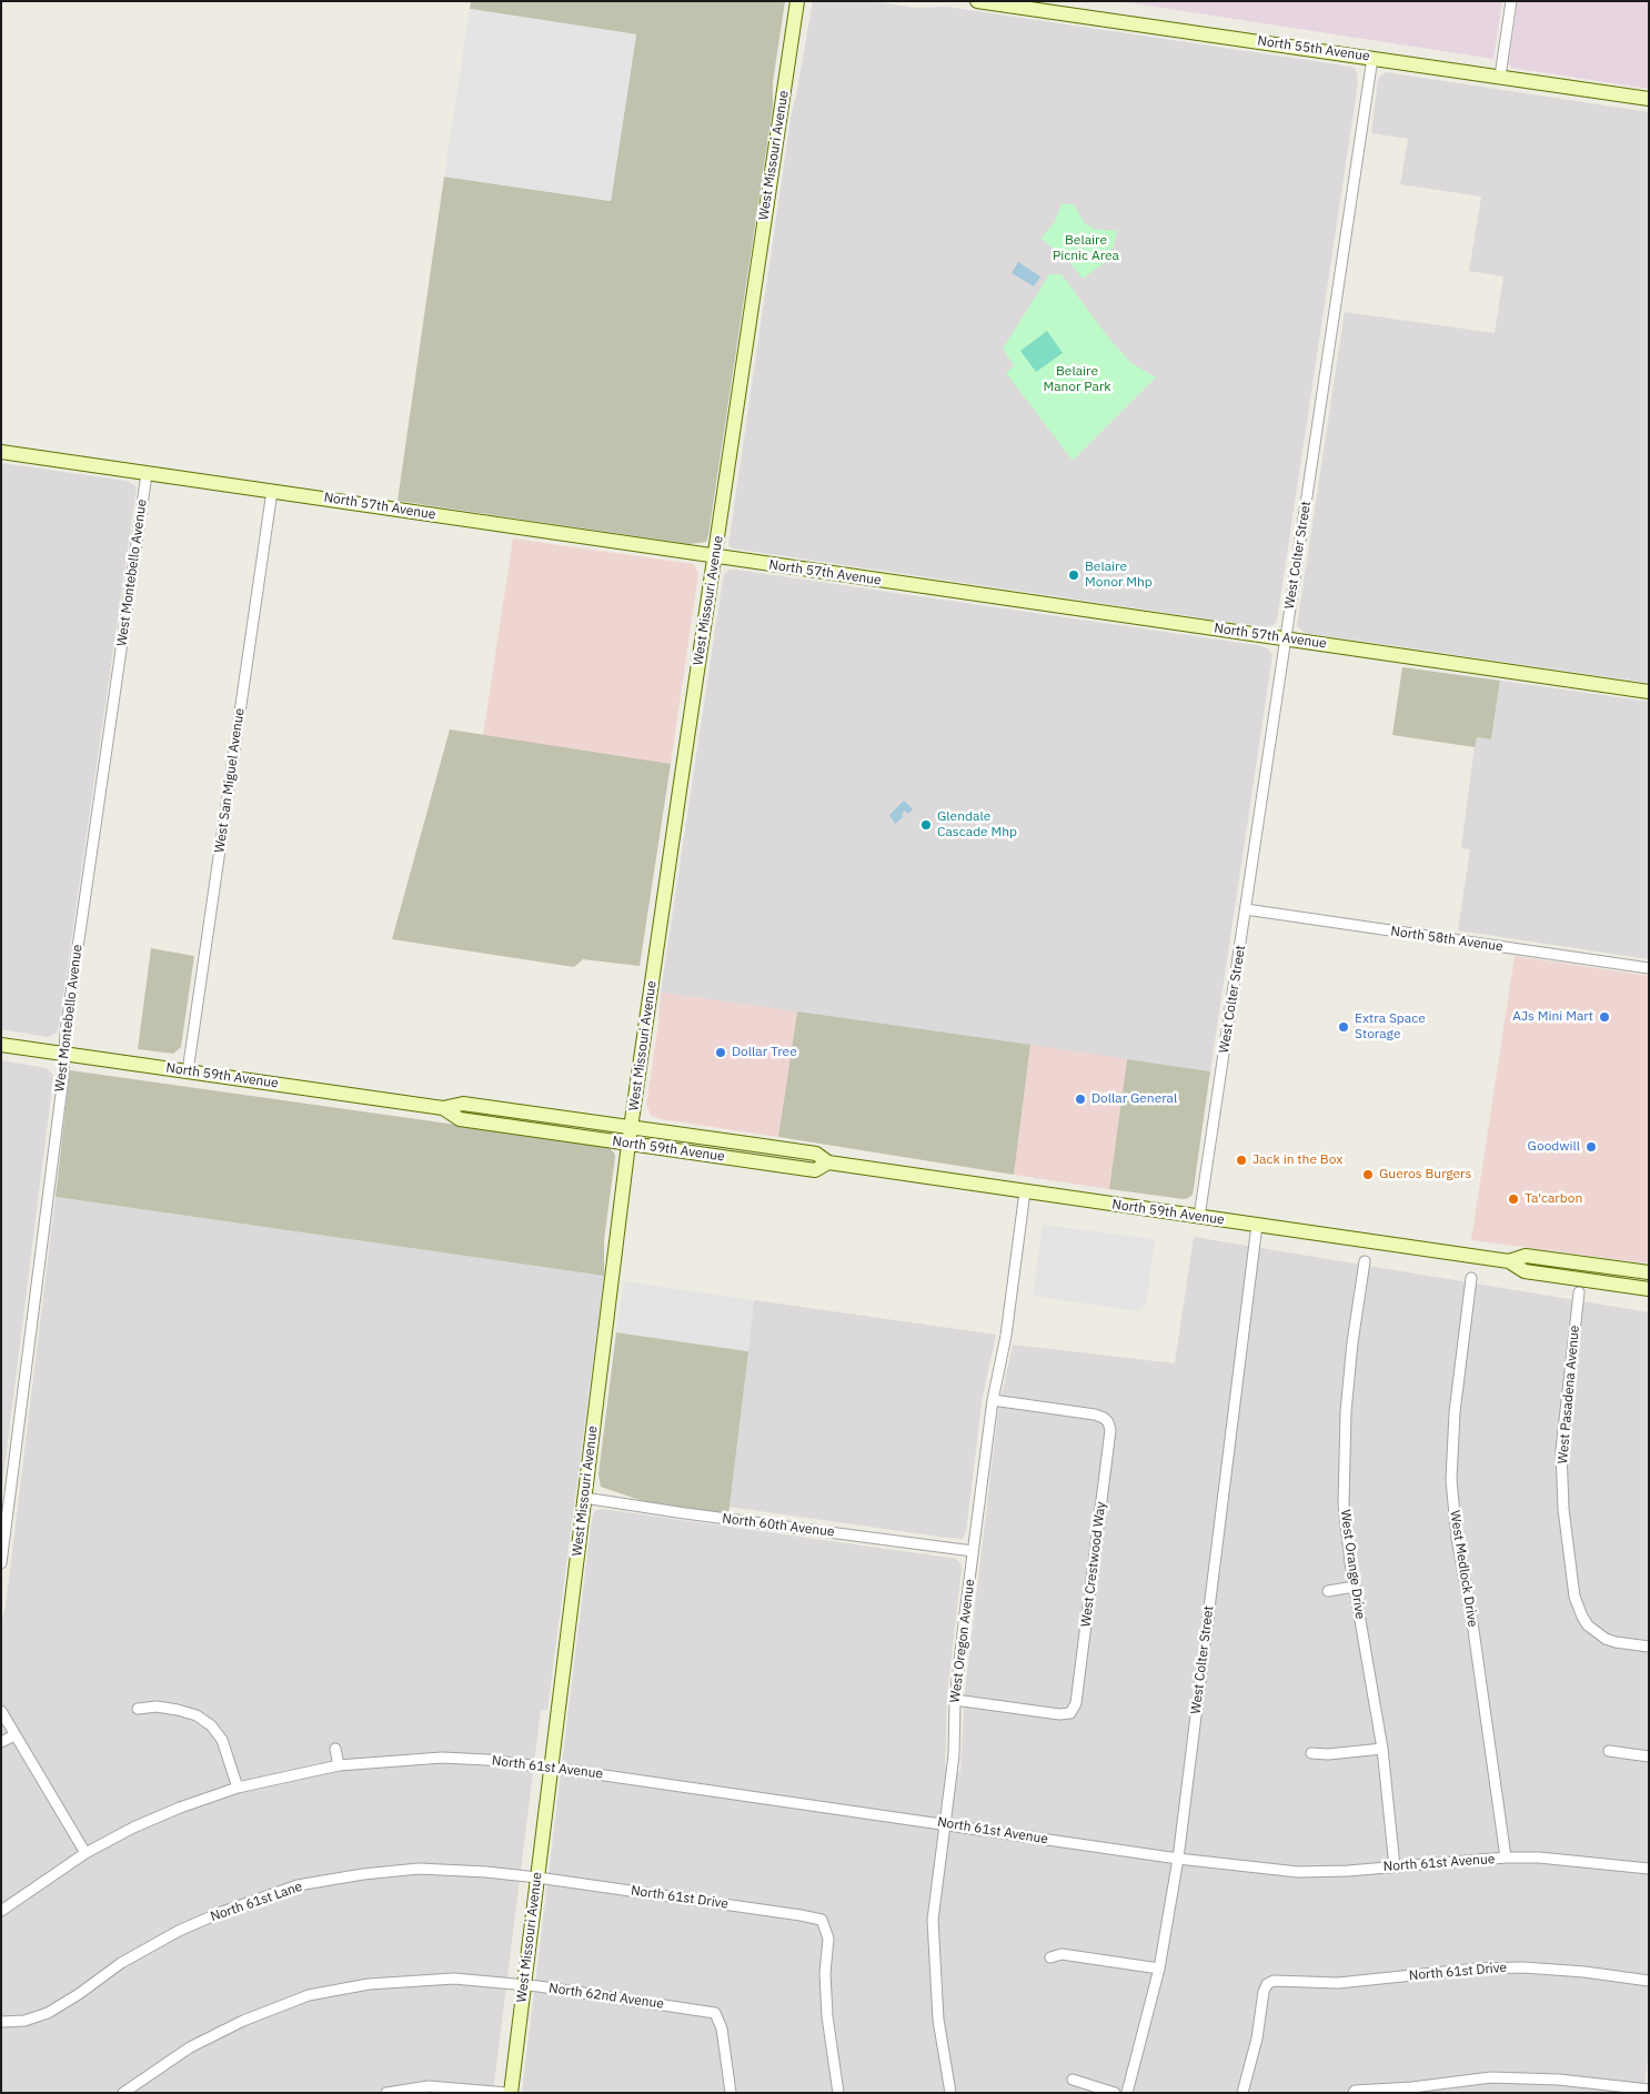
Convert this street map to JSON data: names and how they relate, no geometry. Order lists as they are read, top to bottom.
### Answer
{
  "streets": {
    "street": [
      "North 55th Avenue",
      "West Missouri Avenue",
      "North 57th Avenue",
      "West Colter Street",
      "West Montebello Avenue",
      "West San Miguel Avenue",
      "North 58th Avenue",
      "North 59th Avenue",
      "West Pasadena Avenue",
      "North 60th Avenue",
      "West Crestwood Way",
      "West Orange Drive",
      "West Medlock Drive",
      "West Oregon Avenue",
      "North 61st Avenue",
      "North 61st Drive",
      "North 61st Lane",
      "North 62nd Avenue"
    ]
  },
  "crossings": [
    ["North 55th Avenue", "West Colter Street"],
    ["West Missouri Avenue", "North 57th Avenue"],
    ["West Missouri Avenue", "North 59th Avenue"],
    ["West Missouri Avenue", "North 60th Avenue"],
    ["West Missouri Avenue", "North 61st Avenue"],
    ["West Missouri Avenue", "North 61st Drive"],
    ["West Missouri Avenue", "North 61st Lane"],
    ["West Missouri Avenue", "North 62nd Avenue"],
    ["North 57th Avenue", "West Colter Street"],
    ["North 57th Avenue", "West Montebello Avenue"],
    ["North 57th Avenue", "West San Miguel Avenue"],
    ["West Colter Street", "North 58th Avenue"],
    ["West Colter Street", "North 59th Avenue"],
    ["West Colter Street", "North 61st Avenue"],
    ["West Montebello Avenue", "North 59th Avenue"],
    ["West San Miguel Avenue", "North 59th Avenue"],
    ["North 59th Avenue", "West Oregon Avenue"],
    ["North 60th Avenue", "West Oregon Avenue"],
    ["West Crestwood Way", "West Oregon Avenue"],
    ["West Orange Drive", "North 61st Avenue"],
    ["West Medlock Drive", "North 61st Avenue"],
    ["West Oregon Avenue", "North 61st Avenue"],
    ["North 61st Drive", "North 61st Lane"]
  ],
  "parks": ["Belaire Picnic Area", "Belaire Manor Park"],
  "places": [
    "Belaire Monor Mhp",
    "Glendale Cascade Mhp",
    "AJs Mini Mart",
    "Extra Space Storage",
    "Dollar Tree",
    "Dollar General",
    "Goodwill",
    "Jack in the Box",
    "Gueros Burgers",
    "Ta'carbon"
  ]
}
